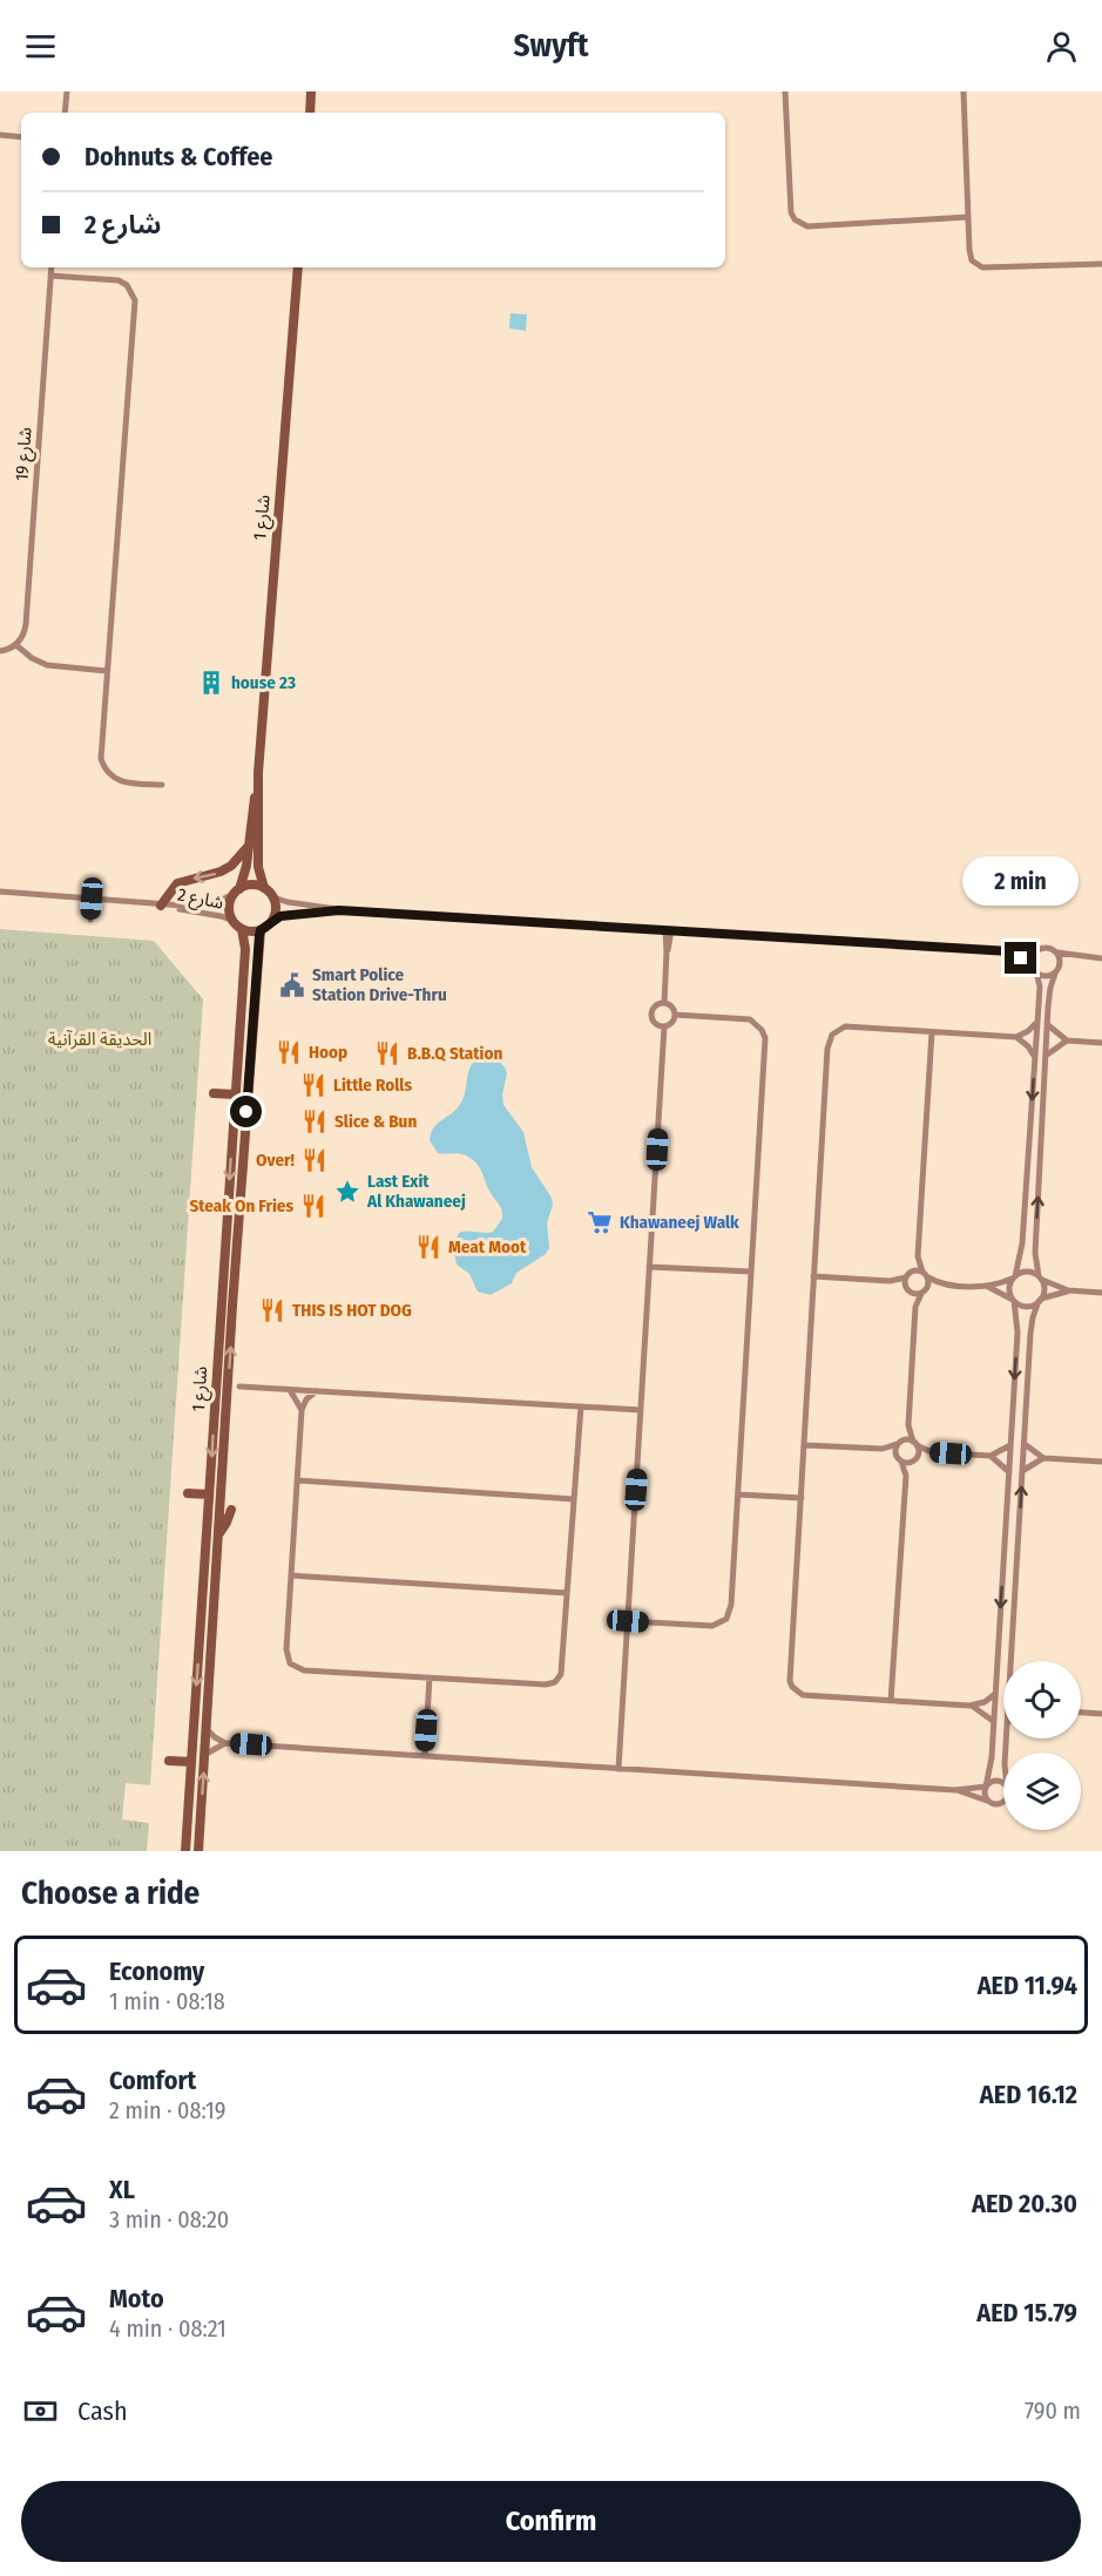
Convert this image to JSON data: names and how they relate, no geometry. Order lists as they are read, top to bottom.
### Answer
{
  "streets": {
    "street": ["شارع 19", "شارع 1", "شارع 2"]
  },
  "crossings": [
    ["شارع 1", "شارع 2"]
  ],
  "parks": ["الحديقة القرآنية"],
  "places": {
    "building": ["house 23"],
    "public building": ["Smart Police Station Drive-Thru"],
    "restaurant": [
      "Hoop",
      "B.B.Q Station",
      "Little Rolls",
      "Slice & Bun",
      "Over!",
      "Steak On Fries",
      "Meat Moot",
      "THIS IS HOT DOG"
    ],
    "place": ["Last Exit Al Khawaneej"],
    "supermarket": ["Khawaneej Walk"]
  },
  "page": {
    "header": "Swyft",
    "banner": ["Dohnuts & Coffee", "شارع 2"],
    "bubble": "2 min",
    "heading": "Choose a ride",
    "list": [
      {
        "name": "Economy",
        "note": "1 min · 08:18",
        "value": "AED 11.94"
      },
      {
        "name": "Comfort",
        "note": "2 min · 08:19",
        "value": "AED 16.12"
      },
      {
        "name": "XL",
        "note": "3 min · 08:20",
        "value": "AED 20.30"
      },
      {
        "name": "Moto",
        "note": "4 min · 08:21",
        "value": "AED 15.79"
      }
    ],
    "pay": ["Cash", "790 m"],
    "buttons": "Confirm"
  }
}
